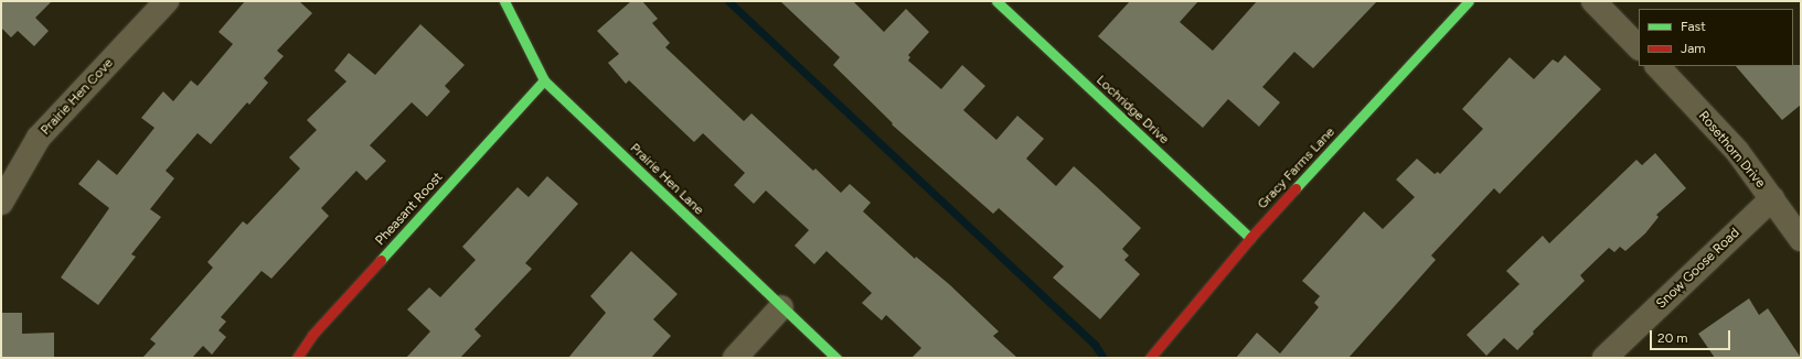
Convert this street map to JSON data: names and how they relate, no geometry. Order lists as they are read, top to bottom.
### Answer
{
  "streets": {
    "street": [
      "Prairie Hen Cove",
      "Lochridge Drive",
      "Rosethorn Drive",
      "Gracy Farms Lane",
      "Prairie Hen Lane",
      "Pheasant Roost",
      "Snow Goose Road"
    ]
  },
  "crossings": [
    ["Lochridge Drive", "Gracy Farms Lane"],
    ["Rosethorn Drive", "Snow Goose Road"],
    ["Prairie Hen Lane", "Pheasant Roost"]
  ],
  "legend": ["Fast", "Jam"],
  "scale_bar": "20 m"
}
